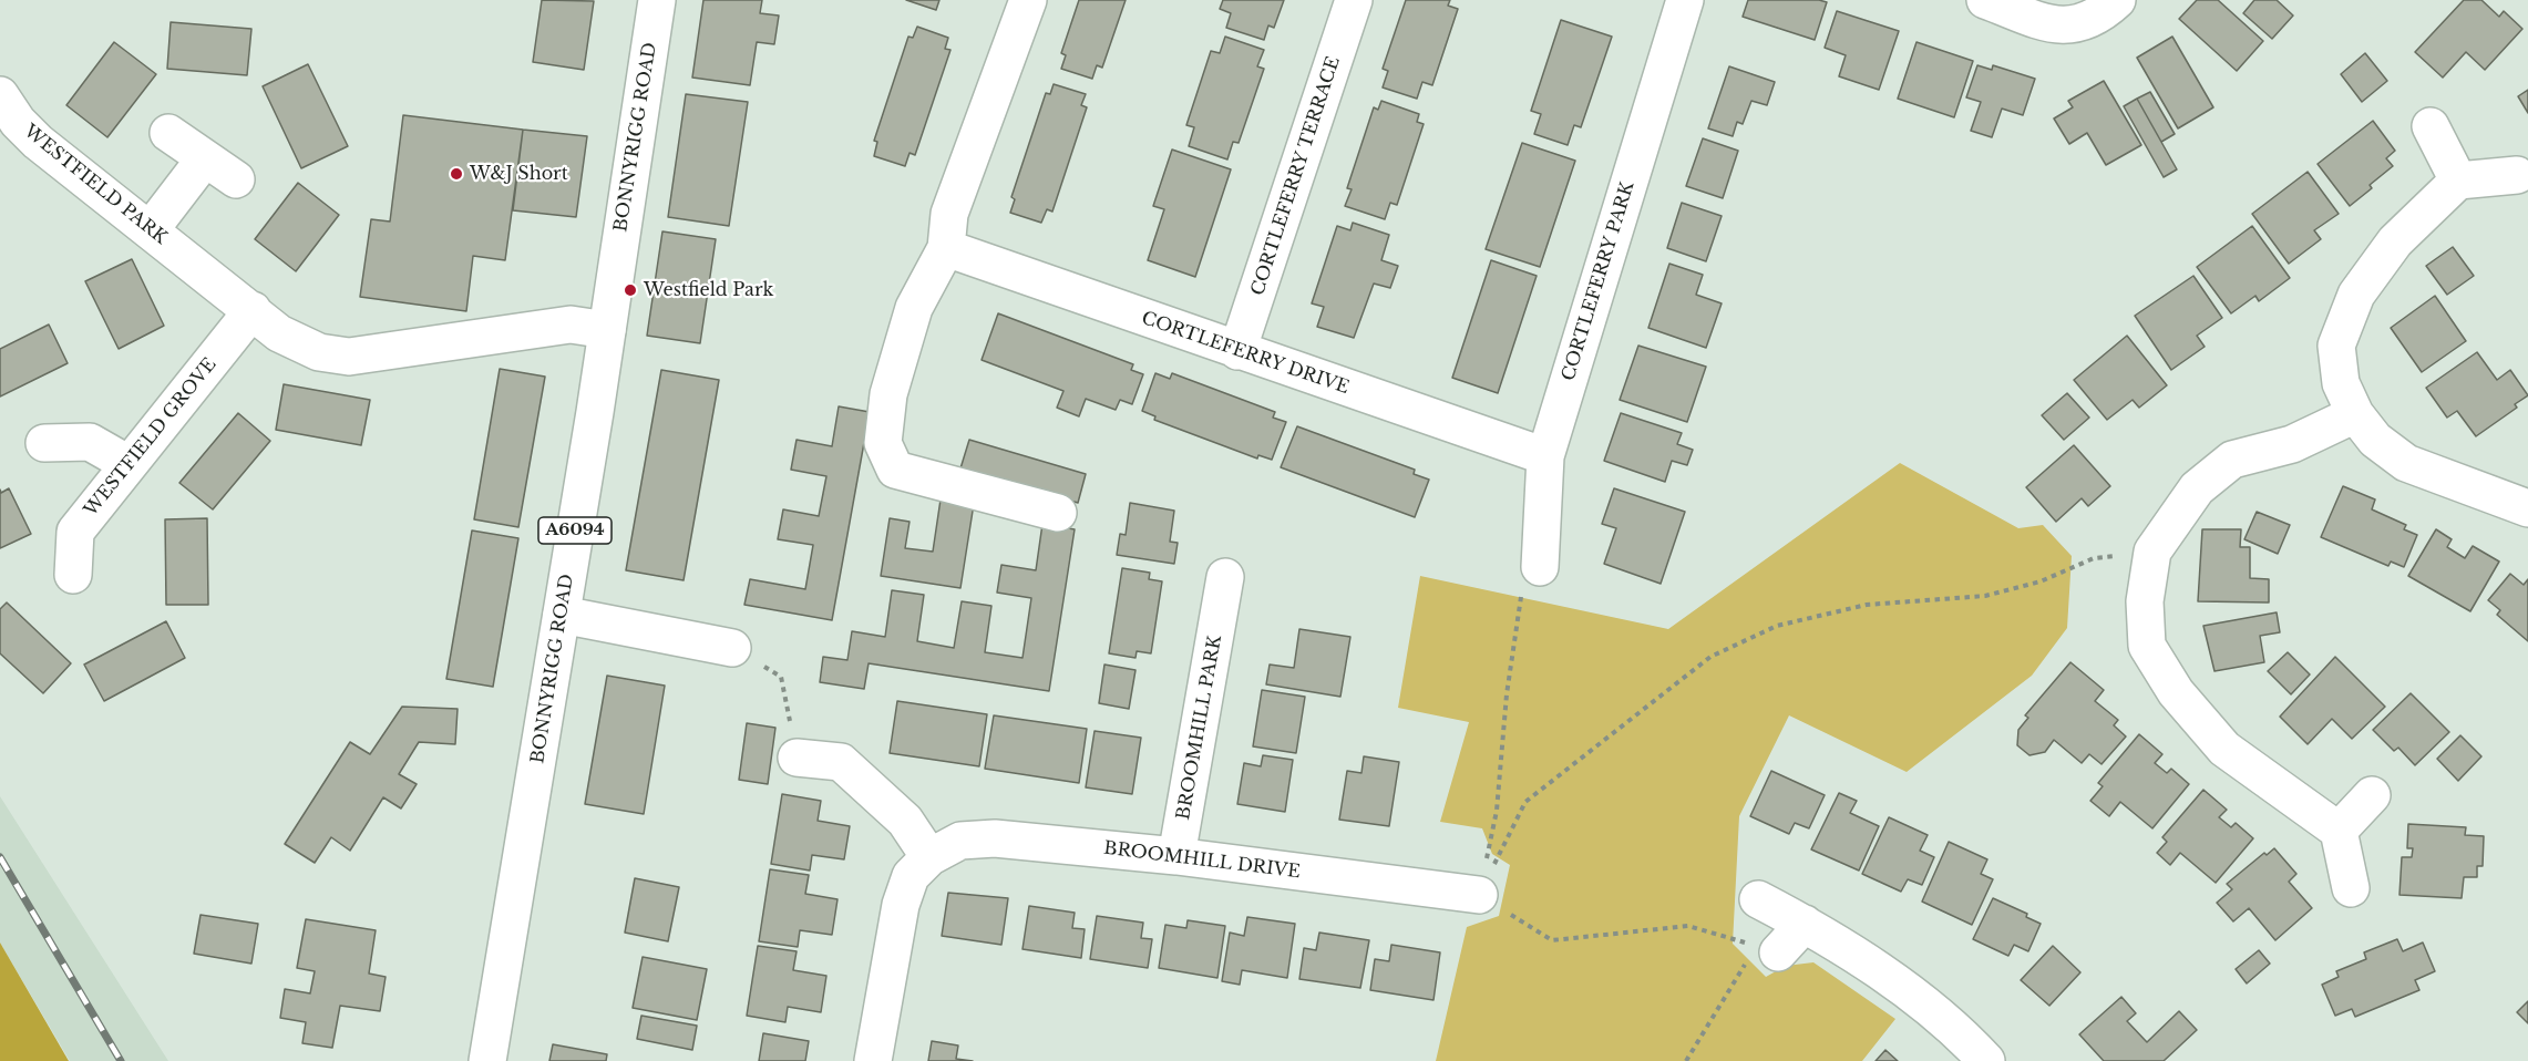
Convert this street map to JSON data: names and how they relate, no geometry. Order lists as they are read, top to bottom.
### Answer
{
  "streets": {
    "street": [
      "BONNYRIGG ROAD",
      "CORTLEFERRY TERRACE",
      "WESTFIELD PARK",
      "CORTLEFERRY PARK",
      "CORTLEFERRY DRIVE",
      "WESTFIELD GROVE",
      "A6094",
      "BROOMHILL PARK",
      "BROOMHILL DRIVE"
    ]
  },
  "crossings": [
    ["BONNYRIGG ROAD", "WESTFIELD PARK"],
    ["CORTLEFERRY TERRACE", "CORTLEFERRY DRIVE"],
    ["WESTFIELD PARK", "WESTFIELD GROVE"],
    ["CORTLEFERRY PARK", "CORTLEFERRY DRIVE"],
    ["BROOMHILL PARK", "BROOMHILL DRIVE"]
  ],
  "places": ["W&J Short", "Westfield Park"]
}
